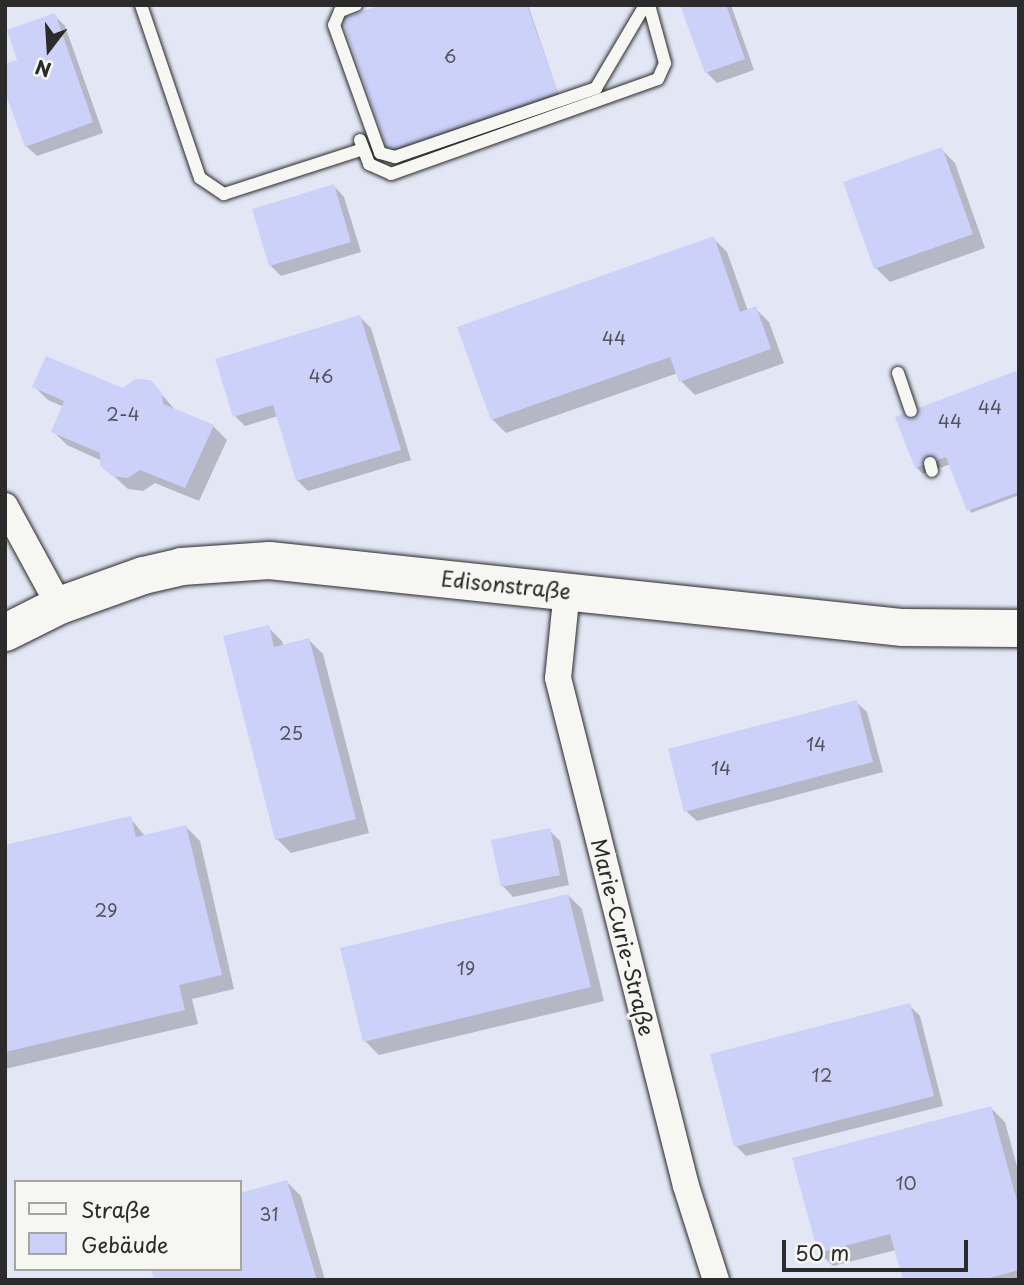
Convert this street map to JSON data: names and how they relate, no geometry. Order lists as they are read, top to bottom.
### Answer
{
  "streets": {
    "street": ["Edisonstraße", "Marie-Curie-Straße"]
  },
  "crossings": [
    ["Edisonstraße", "Marie-Curie-Straße"]
  ],
  "house_numbers": [
    "6",
    "44",
    "46",
    "44",
    "2-4",
    "44",
    "25",
    "14",
    "14",
    "29",
    "19",
    "12",
    "10",
    "31"
  ],
  "legend": ["Straße", "Gebäude"],
  "scale_bar": "50 m",
  "north": "bottom"
}
